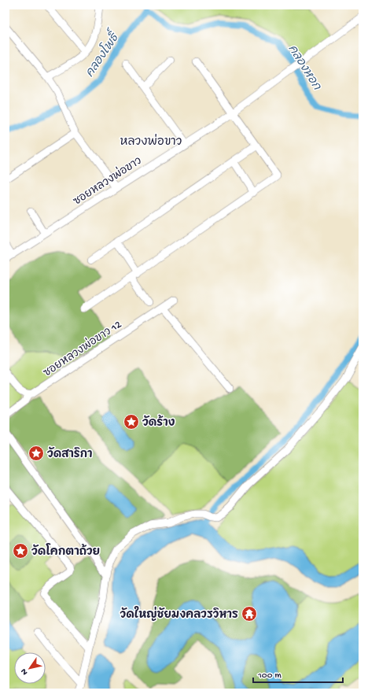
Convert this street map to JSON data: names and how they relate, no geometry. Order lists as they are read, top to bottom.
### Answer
{
  "streets": {
    "street": ["ซอยหลวงพ่อขาว", "ซอยหลวงพ่อขาว 12"]
  },
  "districts": ["หลวงพ่อขาว"],
  "water": ["คลองโพธิ์", "คลองหอก"],
  "places": {
    "place": ["วัดร้าง", "วัดสาริกา", "วัดโคกตาถ้วย"],
    "temple": ["วัดใหญ่ชัยมงคลวรวิหาร"]
  },
  "scale_bar": "100 m",
  "north": "bottom left"
}
